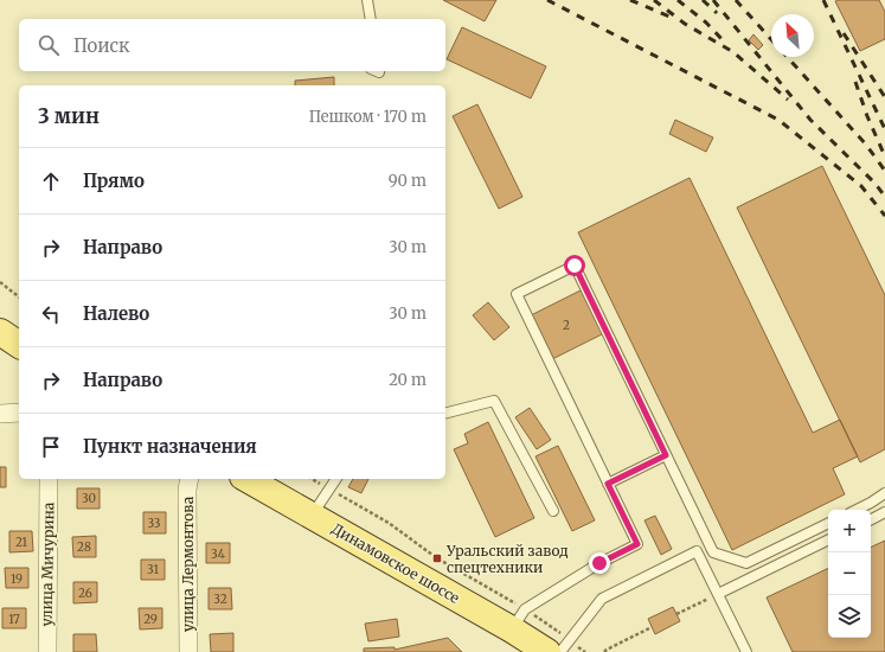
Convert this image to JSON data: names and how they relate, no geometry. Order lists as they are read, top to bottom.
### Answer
{
  "streets": {
    "main road": ["Динамовское шоссе"],
    "street": ["улица Мичурина", "улица Лермонтова"]
  },
  "places": {
    "transit": ["Уральский завод спецтехники"]
  },
  "house_numbers": [
    "2",
    "30",
    "33",
    "21",
    "28",
    "34",
    "31",
    "19",
    "26",
    "32",
    "17",
    "29"
  ],
  "north": "top left",
  "page": {
    "search": "Поиск",
    "heading": ["3 мин", "Пешком · 170 m"],
    "list": [
      ["Прямо", "90 m"],
      ["Направо", "30 m"],
      ["Налево", "30 m"],
      ["Направо", "20 m"],
      "Пункт назначения"
    ],
    "map_buttons": ["+", "−"]
  }
}
